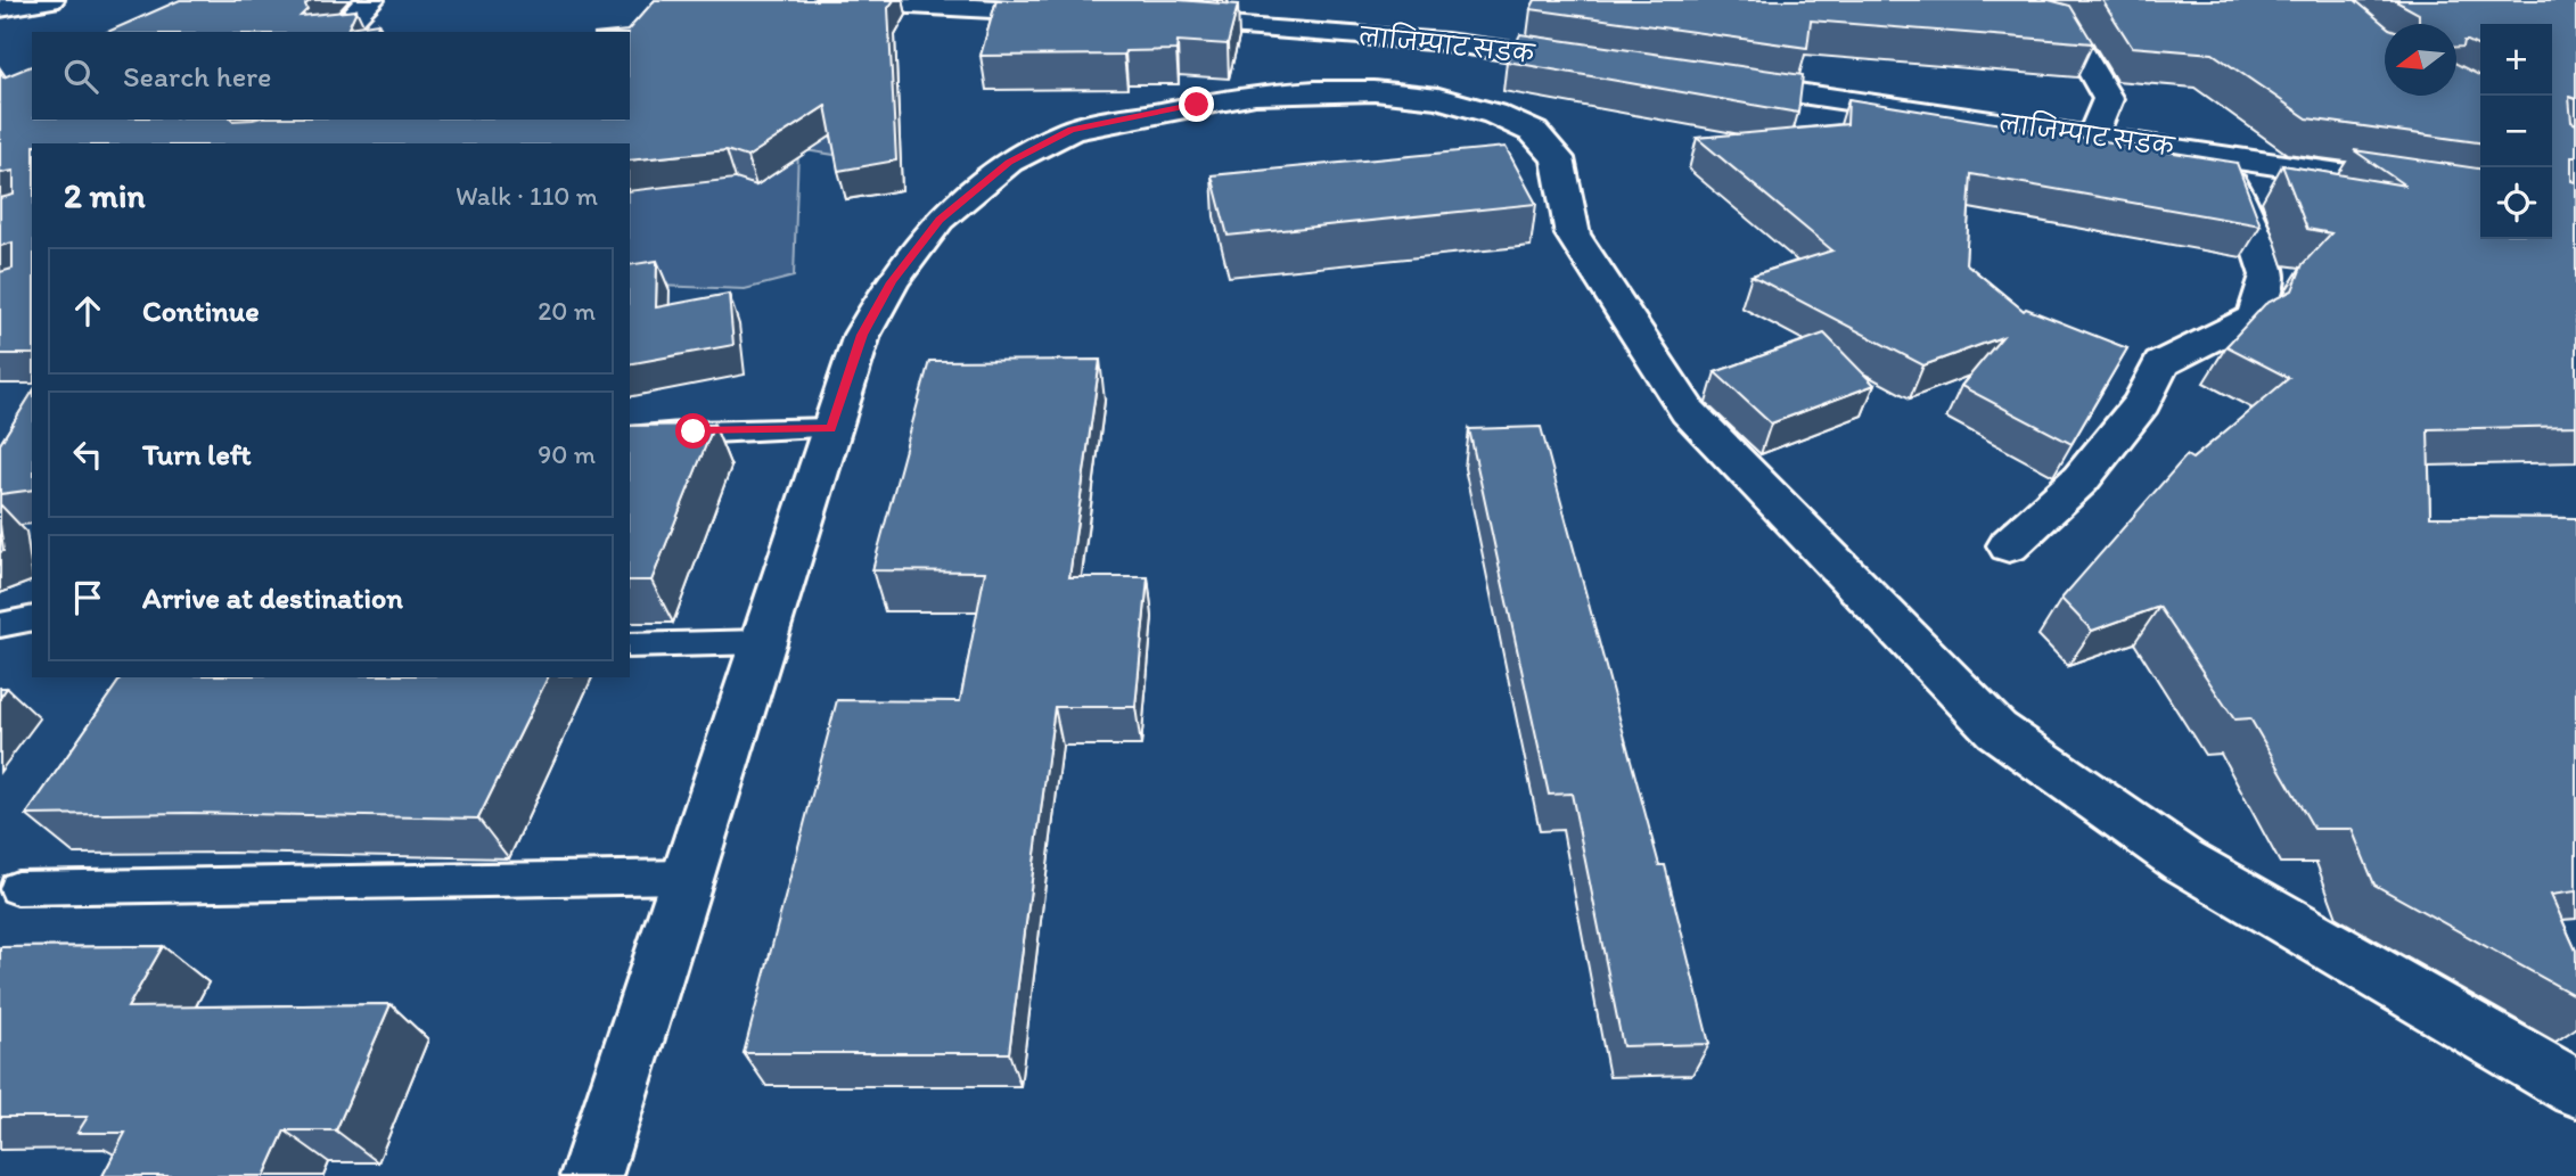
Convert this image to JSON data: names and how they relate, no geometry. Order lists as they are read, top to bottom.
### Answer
{
  "streets": {
    "street": ["लाजिम्पाट सडक"]
  },
  "north": "left",
  "page": {
    "map_buttons": ["+", "−"],
    "search": "Search here",
    "heading": ["2 min", "Walk · 110 m"],
    "list": [
      ["Continue", "20 m"],
      ["Turn left", "90 m"],
      "Arrive at destination"
    ]
  }
}
